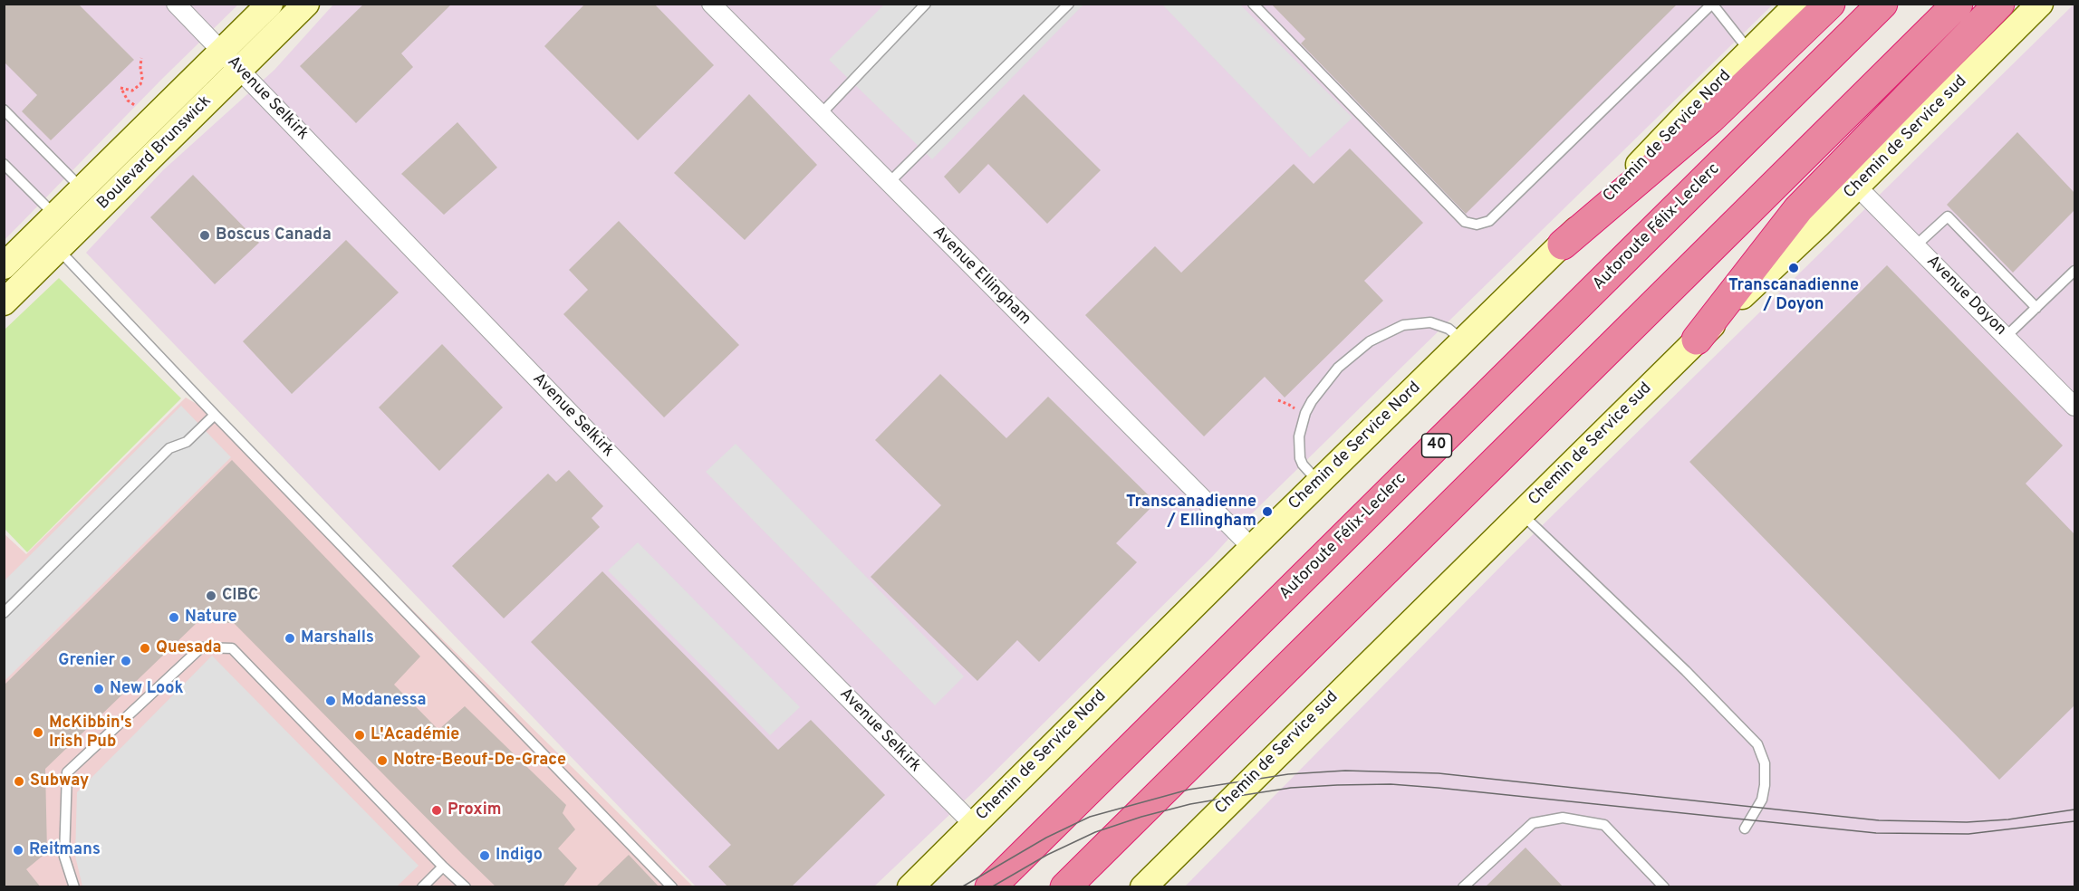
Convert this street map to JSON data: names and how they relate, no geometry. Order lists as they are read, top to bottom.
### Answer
{
  "streets": {
    "highway": ["Autoroute Félix-Leclerc", "40"],
    "main road": ["Chemin de Service Nord", "Chemin de Service sud", "Boulevard Brunswick"],
    "street": ["Avenue Selkirk", "Avenue Ellingham", "Avenue Doyon"]
  },
  "crossings": [
    ["Avenue Selkirk", "Chemin de Service Nord"],
    ["Avenue Selkirk", "Boulevard Brunswick"],
    ["Chemin de Service Nord", "Avenue Ellingham"],
    ["Chemin de Service sud", "Avenue Doyon"]
  ],
  "places": [
    "Boscus Canada",
    "Transcanadienne / Doyon",
    "Transcanadienne / Ellingham",
    "CIBC",
    "Nature",
    "Marshalls",
    "Quesada",
    "Grenier",
    "New Look",
    "Modanessa",
    "McKibbin's Irish Pub",
    "L'Académie",
    "Notre-Beouf-De-Grace",
    "Subway",
    "Proxim",
    "Reitmans",
    "Indigo"
  ]
}
